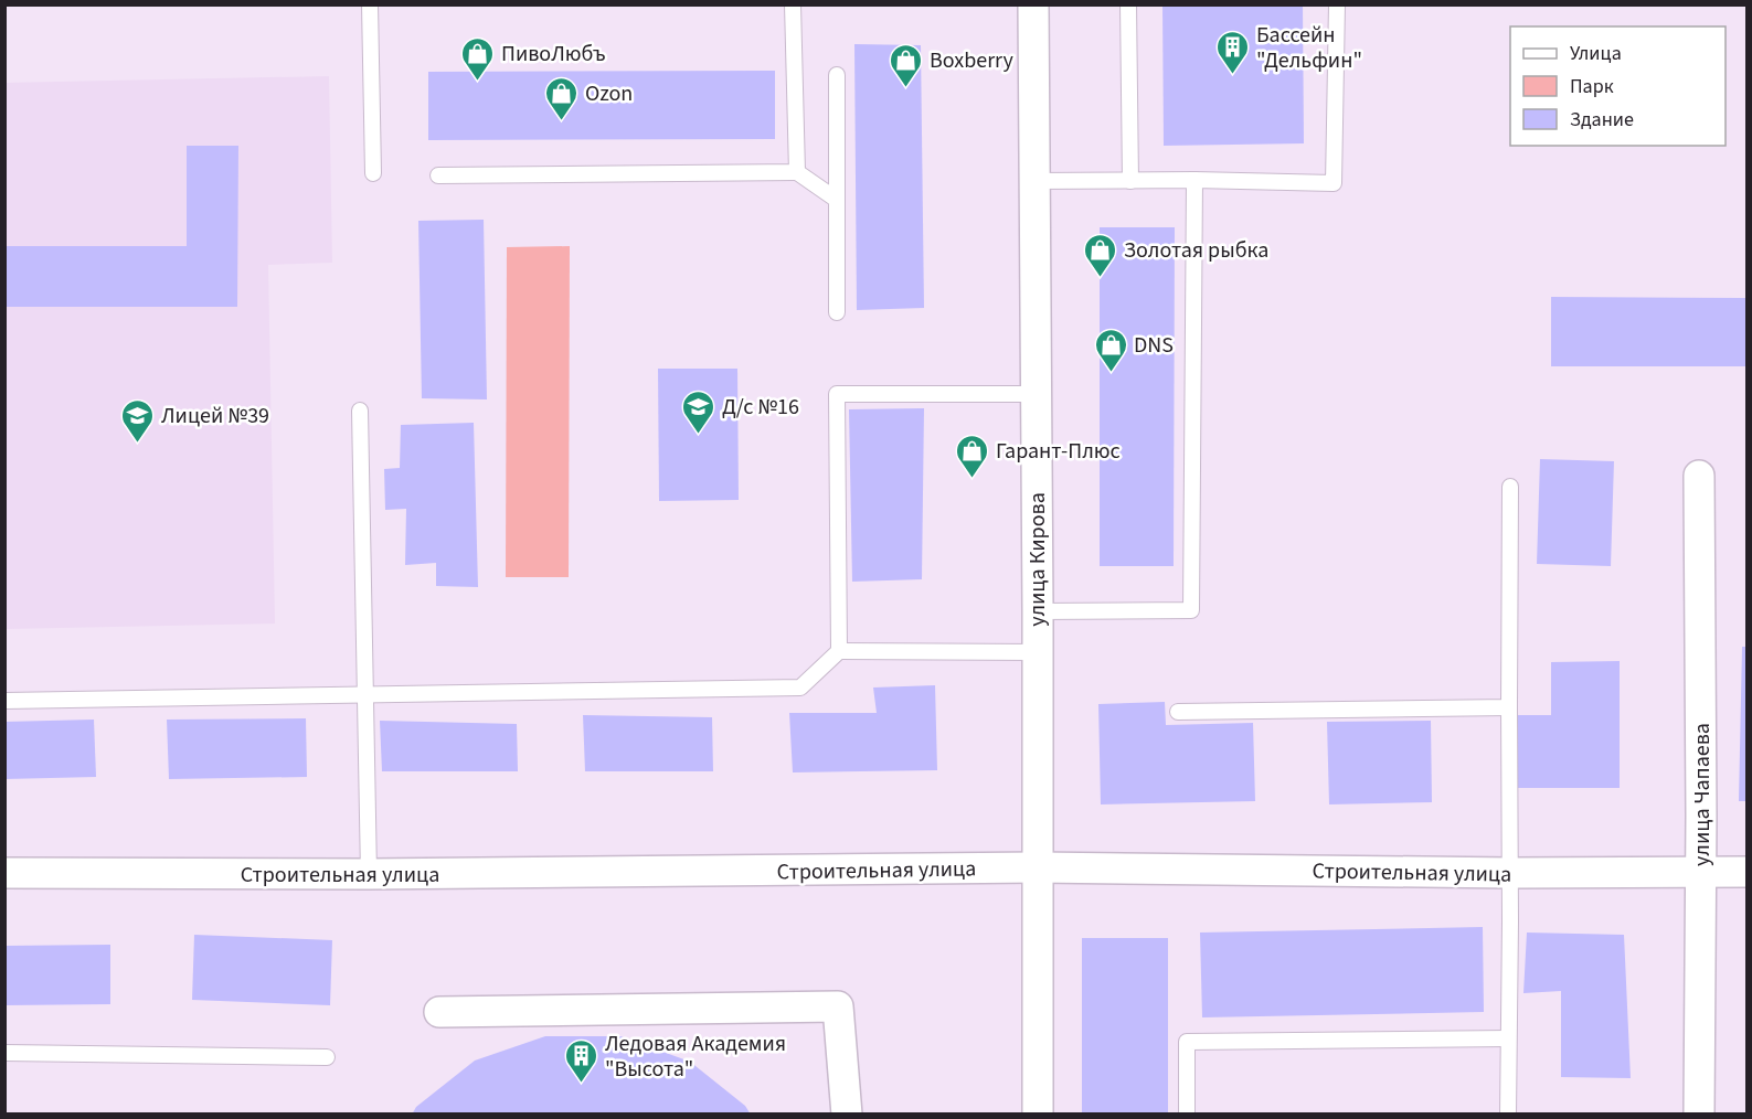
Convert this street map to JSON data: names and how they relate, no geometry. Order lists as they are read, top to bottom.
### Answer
{
  "streets": {
    "street": ["улица Кирова", "улица Чапаева", "Строительная улица"]
  },
  "crossings": [
    ["улица Кирова", "Строительная улица"],
    ["улица Чапаева", "Строительная улица"]
  ],
  "places": {
    "building": ["Бассейн \"Дельфин\"", "Ледовая Академия \"Высота\""],
    "shop": [
      "ПивоЛюбъ",
      "Boxberry",
      "Ozon",
      "Золотая рыбка",
      "DNS",
      "Гарант-Плюс"
    ],
    "school or university": ["Д/с №16", "Лицей №39"]
  },
  "legend": ["Улица", "Парк", "Здание"]
}
